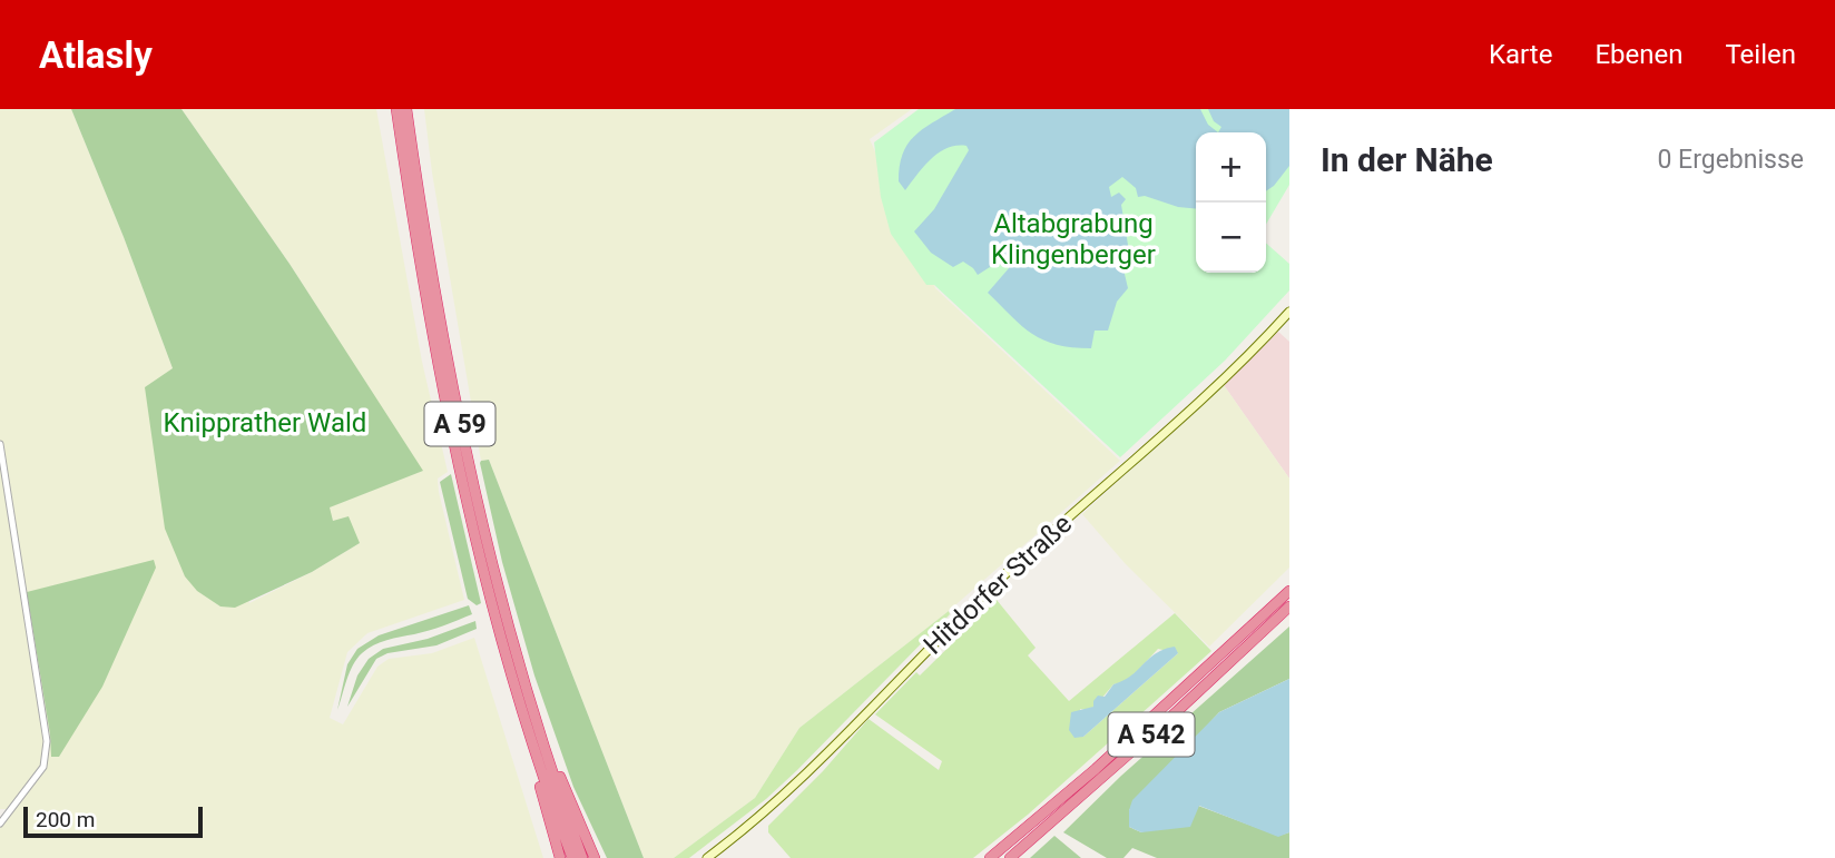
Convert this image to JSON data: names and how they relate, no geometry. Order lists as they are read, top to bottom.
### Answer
{
  "streets": {
    "highway": ["A 59", "A 542"],
    "main road": ["Hitdorfer Straße"]
  },
  "parks": ["Altabgrabung Klingenberger", "Knipprather Wald"],
  "scale_bar": "200 m",
  "page": {
    "header": "Atlasly",
    "nav": ["Karte", "Ebenen", "Teilen"],
    "heading": ["In der Nähe", "0 Ergebnisse"],
    "map_buttons": ["+", "−"],
    "scale": "200 m"
  }
}
